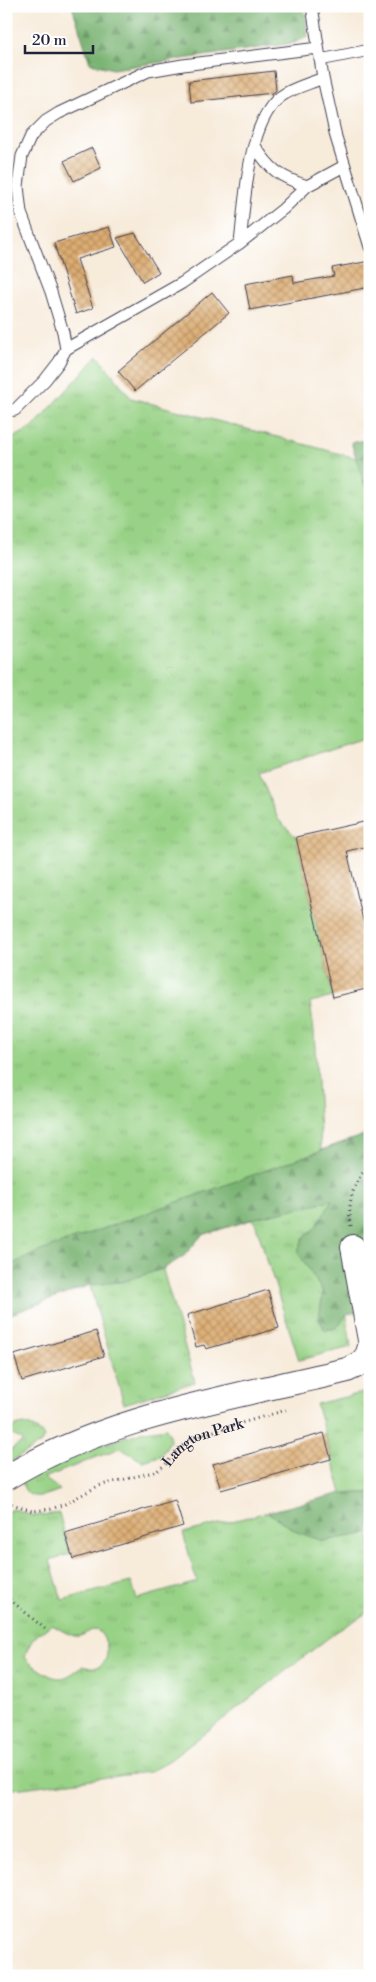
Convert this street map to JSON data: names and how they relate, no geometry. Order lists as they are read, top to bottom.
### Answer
{
  "streets": {
    "street": ["Langton Park"]
  },
  "scale_bar": "20 m"
}
